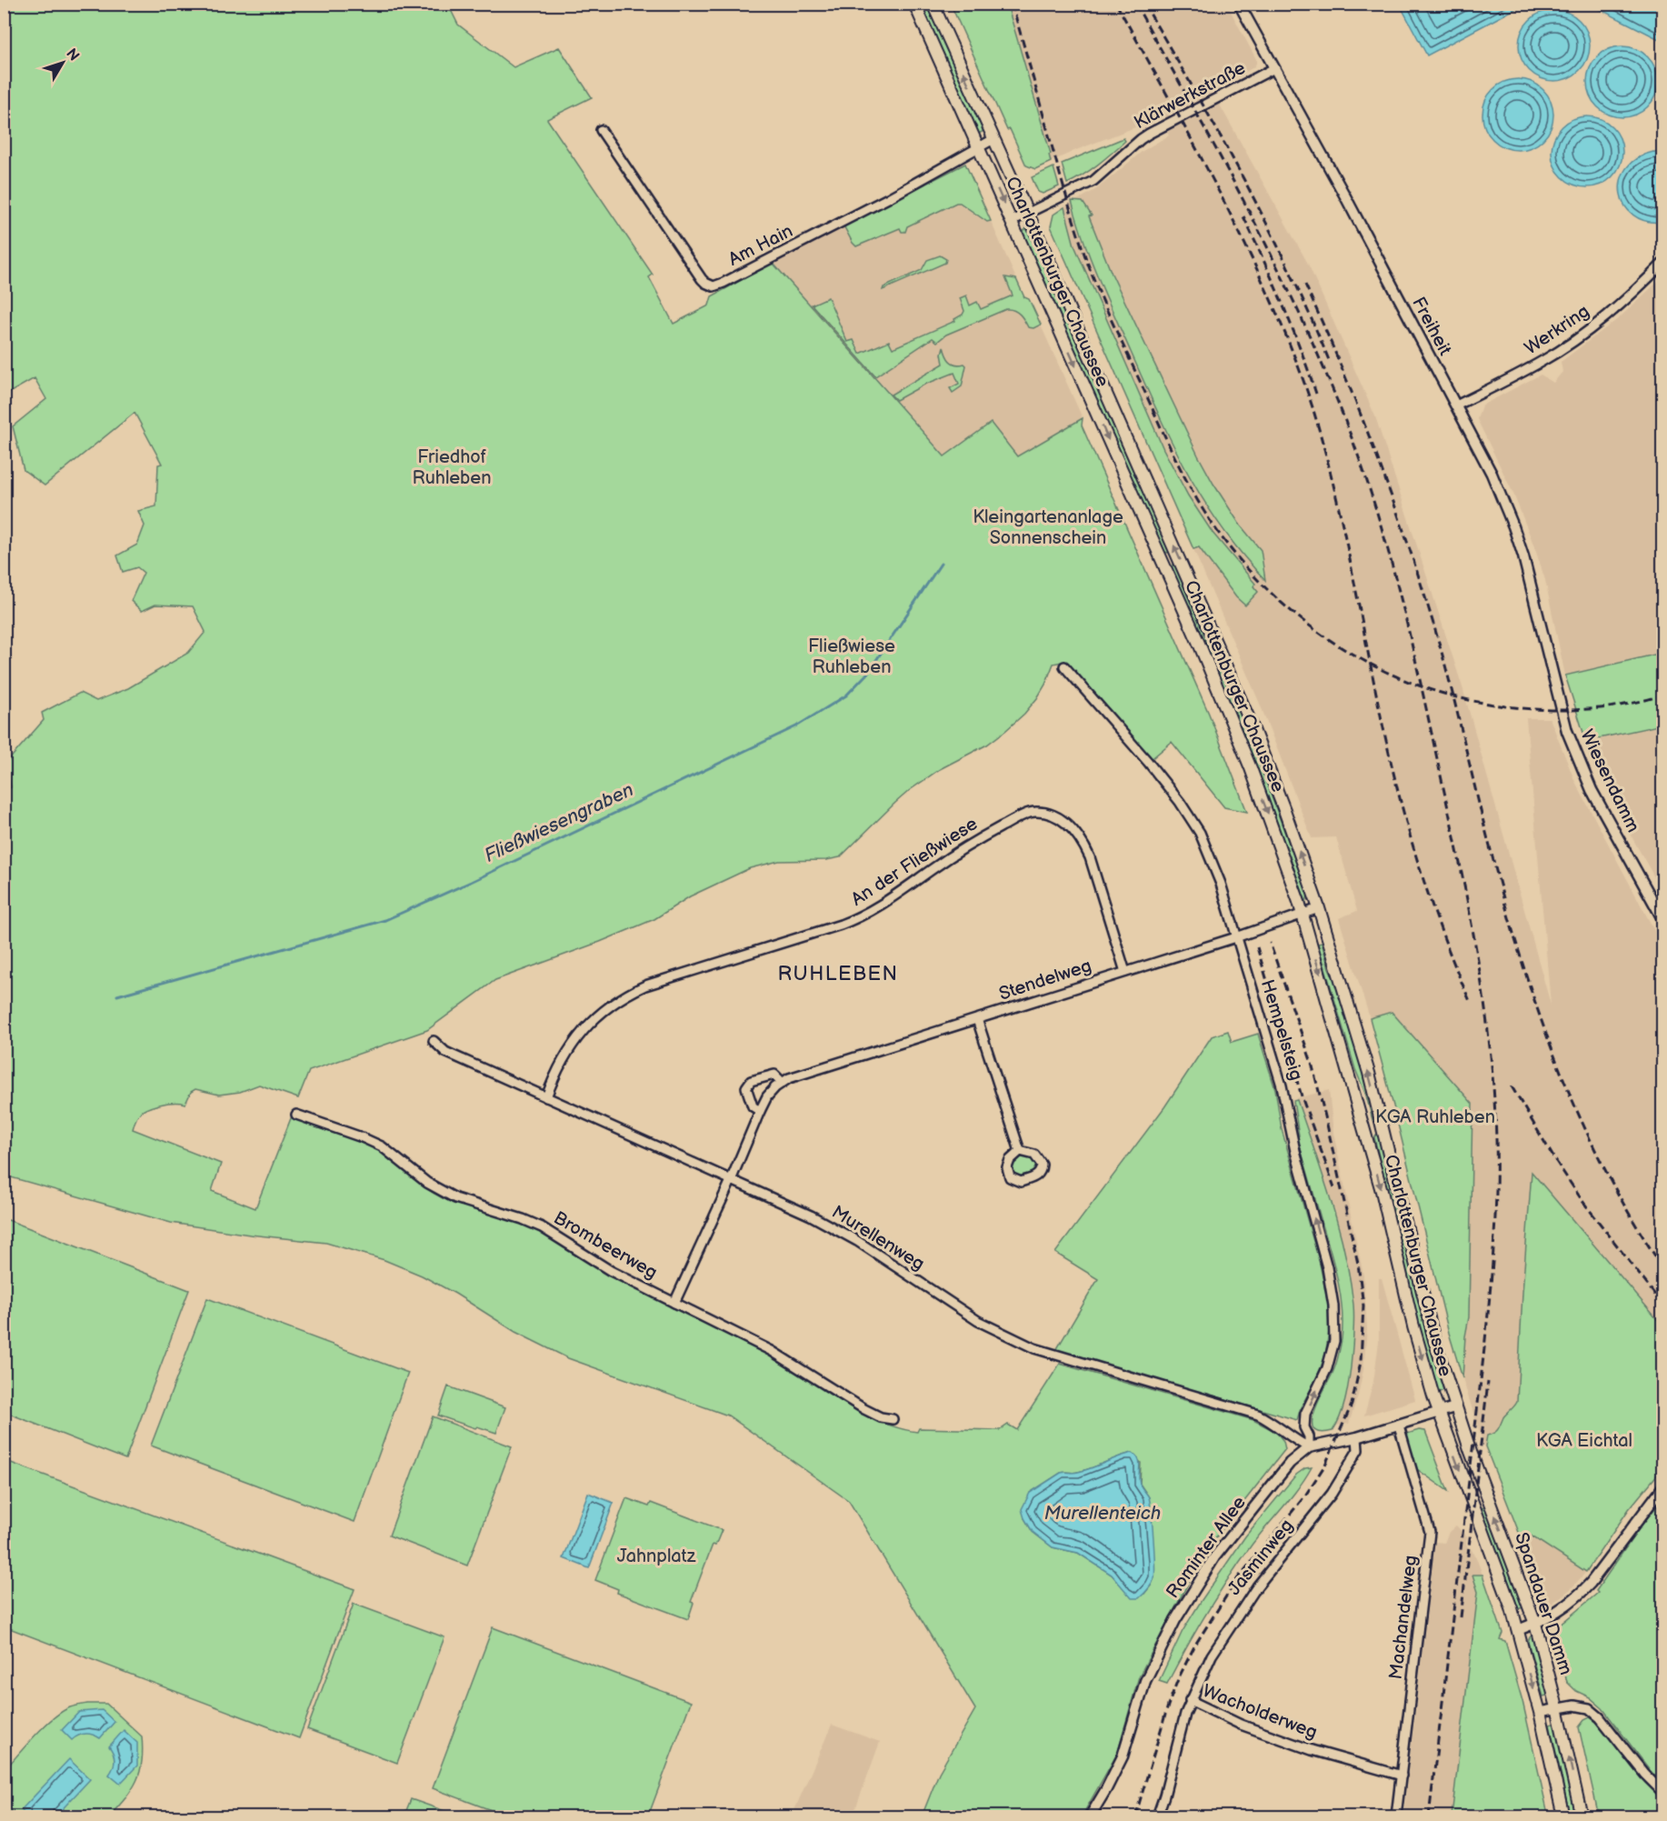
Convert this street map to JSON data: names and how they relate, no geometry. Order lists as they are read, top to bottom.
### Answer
{
  "streets": {
    "main road": ["Charlottenburger Chaussee", "Spandauer Damm"],
    "street": [
      "Klärwerkstraße",
      "Am Hain",
      "Freiheit",
      "Werkring",
      "Wiesendamm",
      "An der Fließwiese",
      "Stendelweg",
      "Hempelsteig",
      "Murellenweg",
      "Brombeerweg",
      "Rominter Allee",
      "Jasminweg",
      "Machandelweg",
      "Wacholderweg"
    ]
  },
  "crossings": [
    ["Klärwerkstraße", "Charlottenburger Chaussee"],
    ["Klärwerkstraße", "Freiheit"],
    ["Am Hain", "Charlottenburger Chaussee"],
    ["Charlottenburger Chaussee", "Stendelweg"],
    ["Charlottenburger Chaussee", "Rominter Allee"],
    ["Charlottenburger Chaussee", "Spandauer Damm"],
    ["Freiheit", "Werkring"],
    ["Freiheit", "Wiesendamm"],
    ["An der Fließwiese", "Stendelweg"],
    ["An der Fließwiese", "Murellenweg"],
    ["Stendelweg", "Hempelsteig"],
    ["Stendelweg", "Murellenweg"],
    ["Stendelweg", "Brombeerweg"],
    ["Hempelsteig", "Murellenweg"],
    ["Hempelsteig", "Rominter Allee"],
    ["Murellenweg", "Rominter Allee"],
    ["Rominter Allee", "Jasminweg"],
    ["Rominter Allee", "Spandauer Damm"],
    ["Rominter Allee", "Machandelweg"],
    ["Jasminweg", "Wacholderweg"],
    ["Machandelweg", "Wacholderweg"]
  ],
  "one_way": ["Hempelsteig"],
  "districts": ["RUHLEBEN"],
  "water": ["Fließwiesengraben", "Murellenteich"],
  "parks": [
    "Friedhof Ruhleben",
    "Kleingartenanlage Sonnenschein",
    "Fließwiese Ruhleben",
    "KGA Ruhleben",
    "KGA Eichtal",
    "Jahnplatz"
  ],
  "north": "top right"
}
